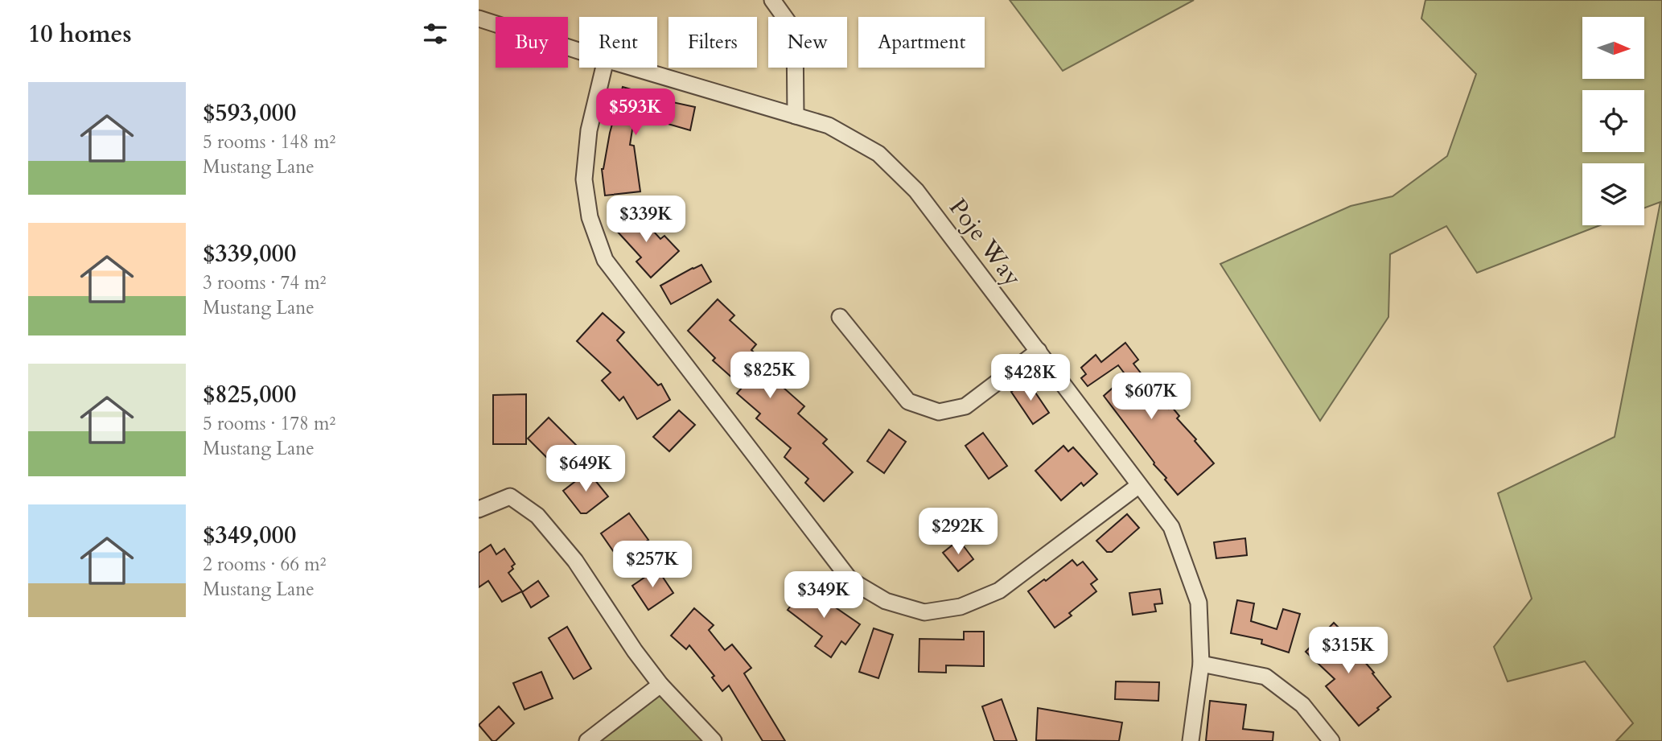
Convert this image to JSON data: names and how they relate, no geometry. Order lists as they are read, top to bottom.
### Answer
{
  "streets": {
    "street": ["Poje Way"]
  },
  "north": "right",
  "page": {
    "heading": "10 homes",
    "chip": [
      "Buy",
      "Rent",
      "Filters",
      "New",
      "Apartment"
    ],
    "list": [
      {
        "name": "$593,000",
        "note": "5 rooms · 148 m² · Mustang Lane"
      },
      {
        "name": "$339,000",
        "note": "3 rooms · 74 m² · Mustang Lane"
      },
      {
        "name": "$825,000",
        "note": "5 rooms · 178 m² · Mustang Lane"
      },
      {
        "name": "$349,000",
        "note": "2 rooms · 66 m² · Mustang Lane"
      }
    ],
    "price": [
      "$593K",
      "$339K",
      "$825K",
      "$428K",
      "$607K",
      "$649K",
      "$292K",
      "$257K",
      "$349K",
      "$315K"
    ]
  }
}
